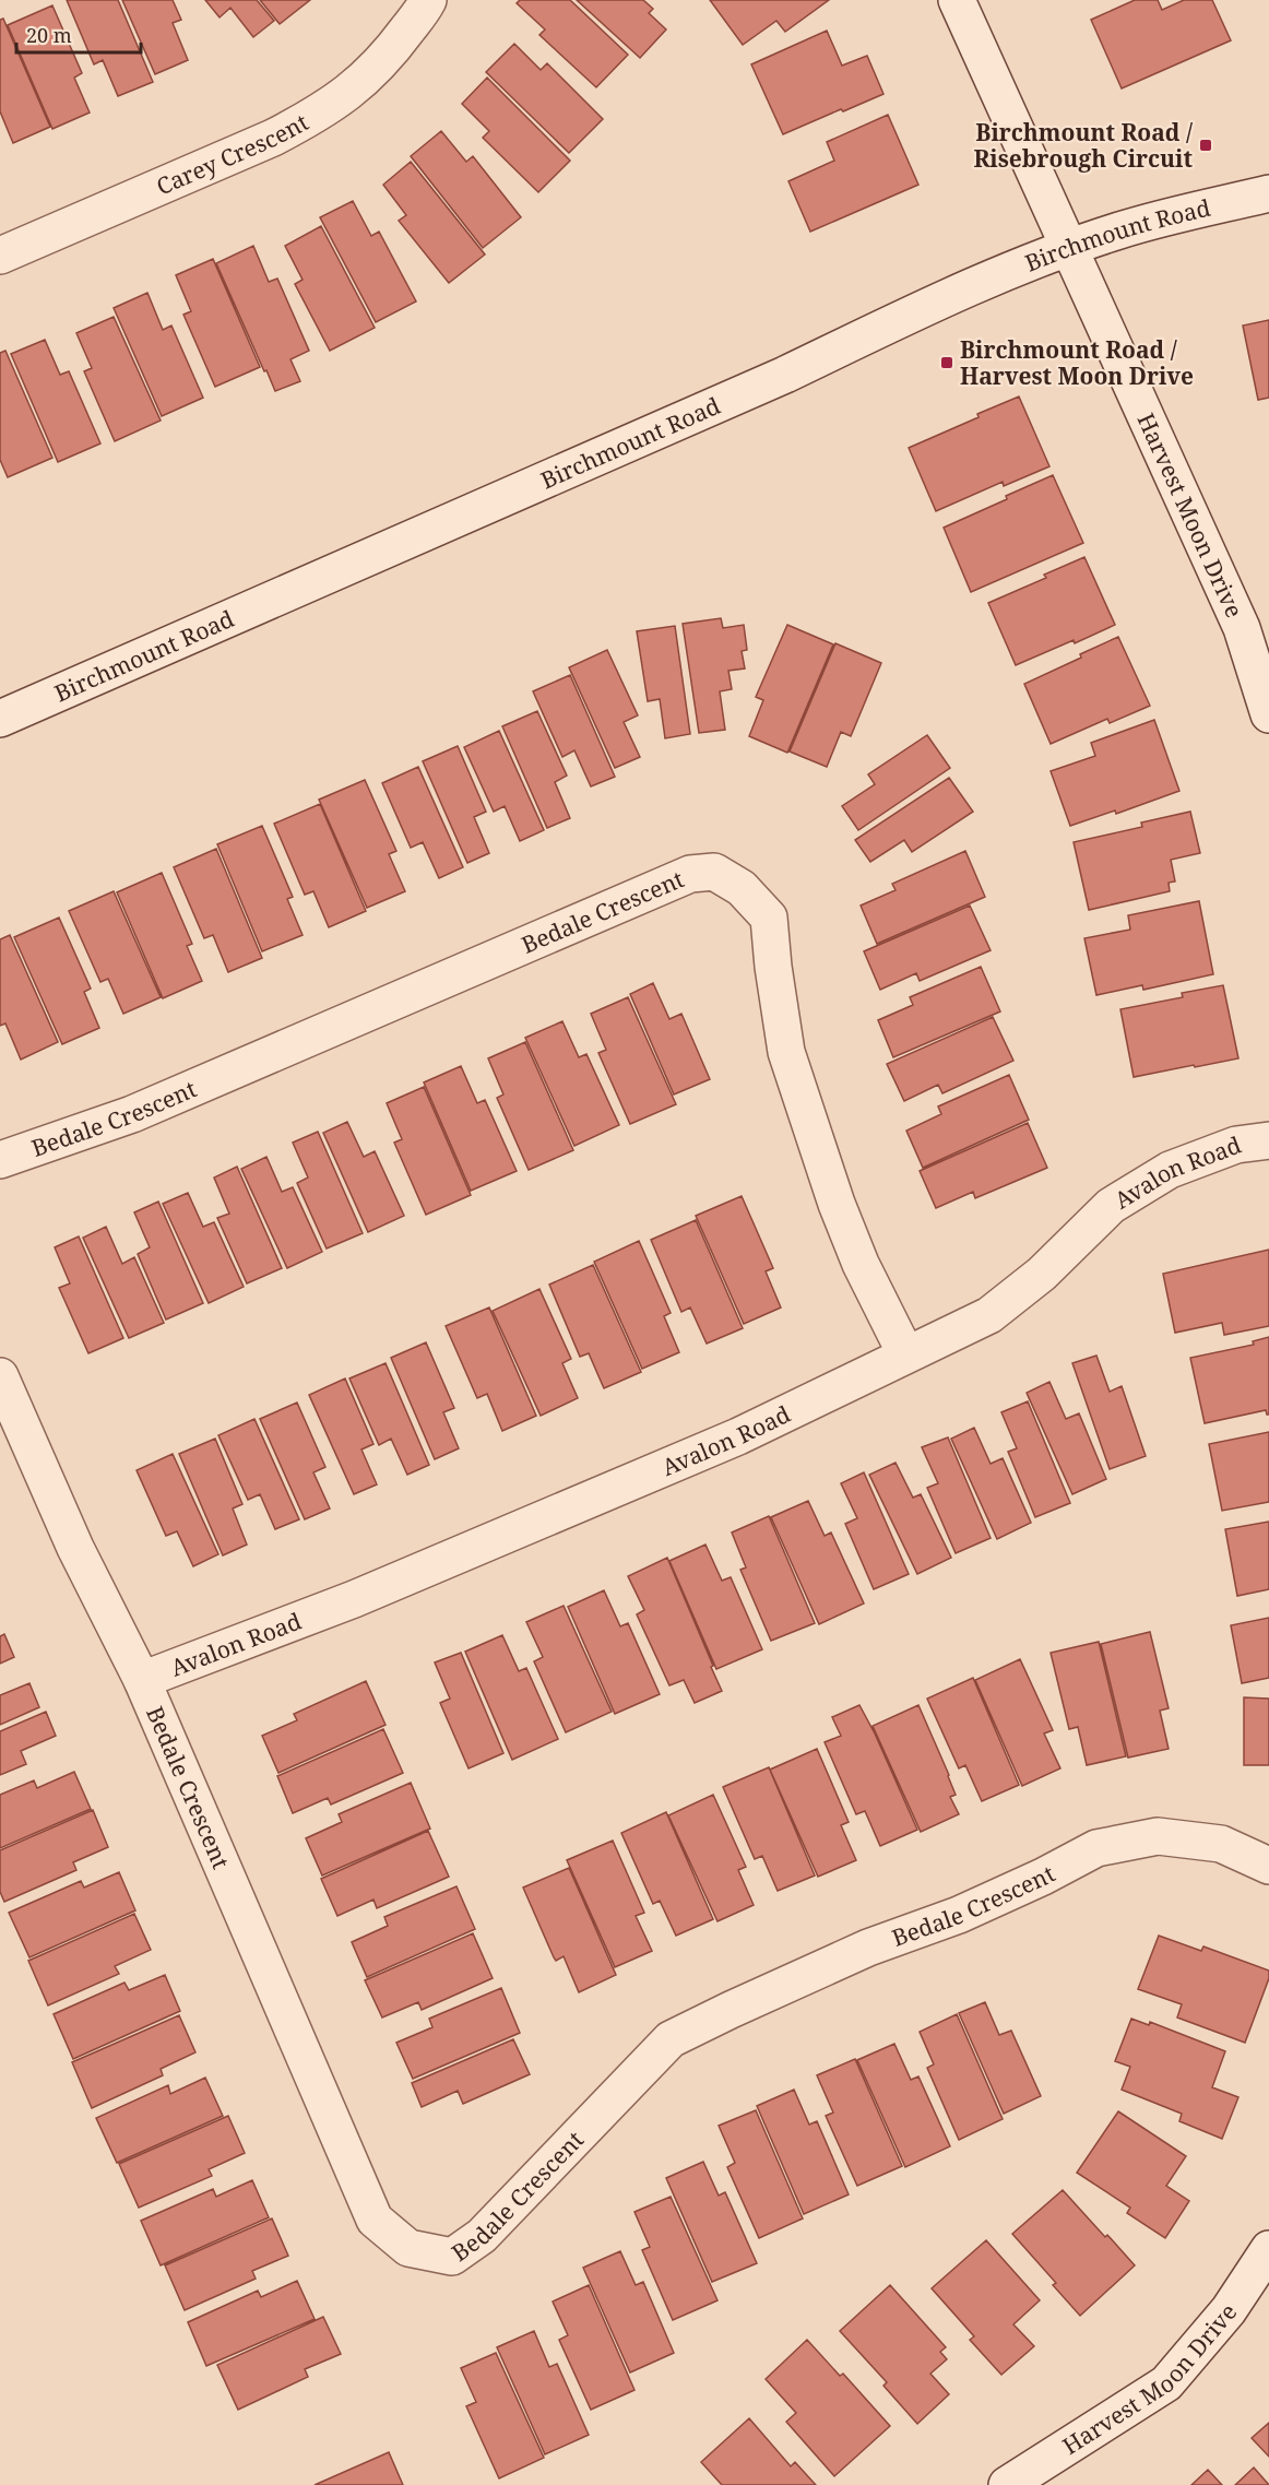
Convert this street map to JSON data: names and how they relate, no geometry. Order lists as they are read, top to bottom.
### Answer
{
  "streets": {
    "street": [
      "Carey Crescent",
      "Birchmount Road",
      "Harvest Moon Drive",
      "Bedale Crescent",
      "Avalon Road"
    ]
  },
  "crossings": [
    ["Birchmount Road", "Harvest Moon Drive"],
    ["Bedale Crescent", "Avalon Road"]
  ],
  "places": {
    "transit": ["Birchmount Road / Risebrough Circuit", "Birchmount Road / Harvest Moon Drive"]
  },
  "scale_bar": "20 m"
}
